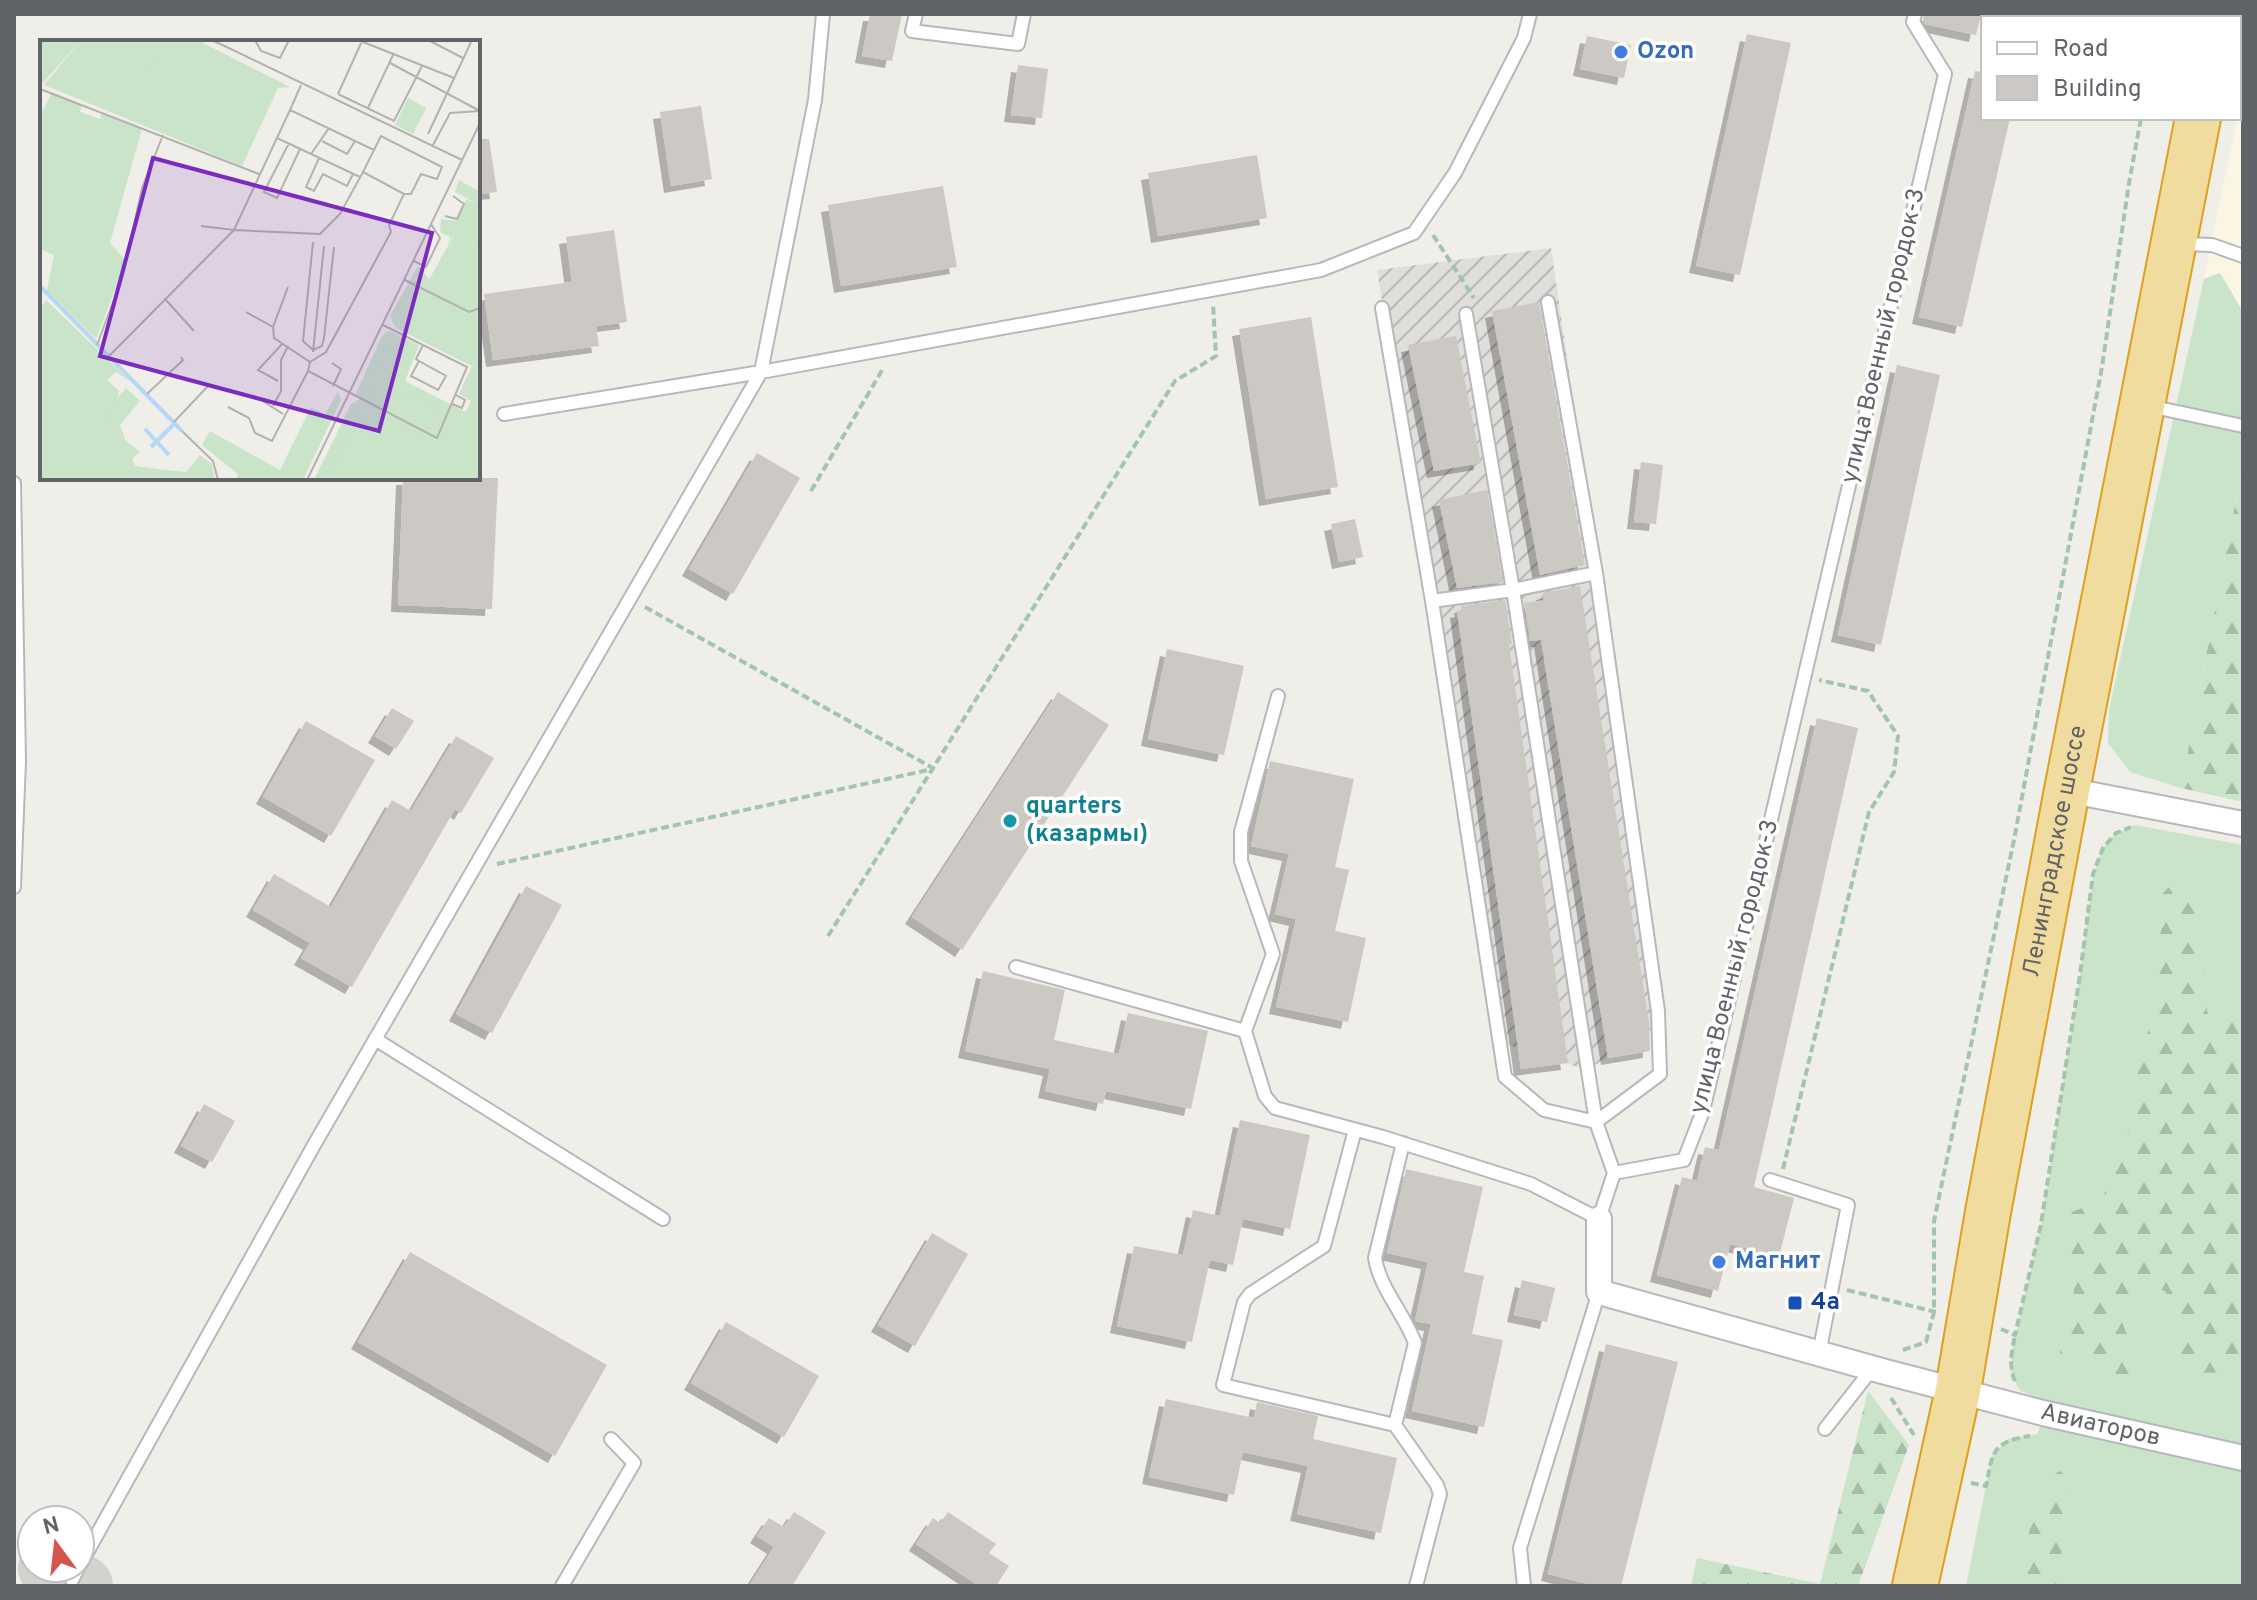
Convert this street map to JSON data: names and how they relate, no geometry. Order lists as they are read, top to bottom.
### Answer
{
  "streets": {
    "highway": ["Ленинградское шоссе"],
    "street": ["Авиаторов"],
    "lane": ["улица Военный городок-3"]
  },
  "crossings": [
    ["Ленинградское шоссе", "Авиаторов"]
  ],
  "places": {
    "other": ["Ozon", "quarters (казармы)", "Магнит"],
    "transit": ["4а"]
  },
  "legend": ["Road", "Building"],
  "north": "top"
}
